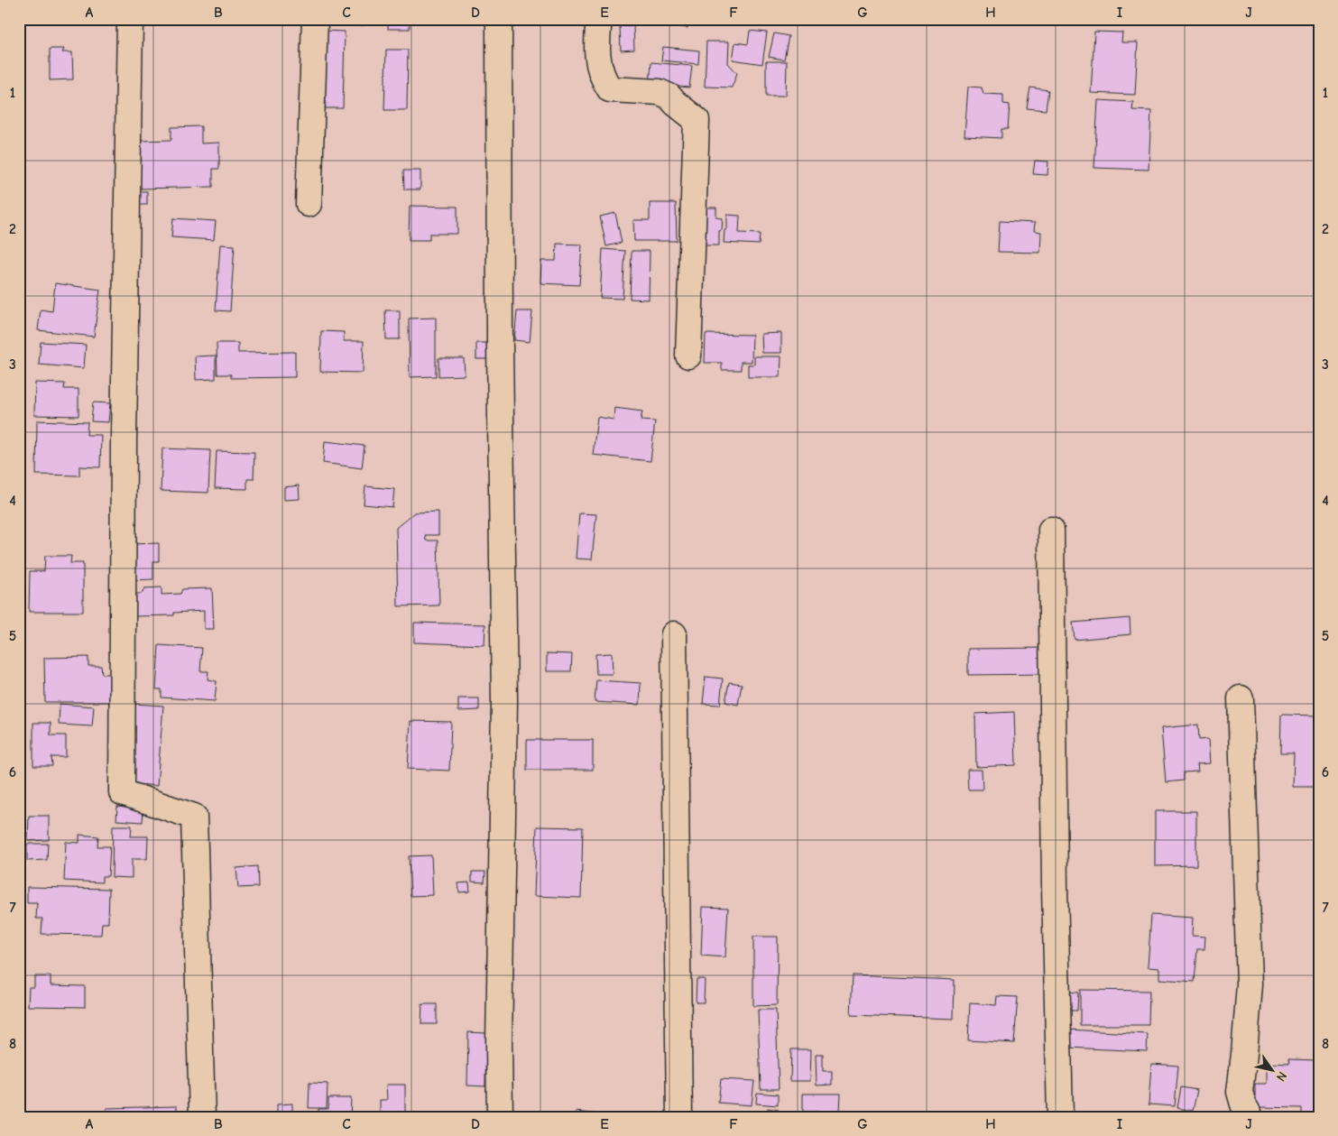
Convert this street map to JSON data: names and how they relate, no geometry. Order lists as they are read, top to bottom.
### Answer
{
  "north": "bottom right",
  "grid": {
    "columns": [
      "A",
      "B",
      "C",
      "D",
      "E",
      "F",
      "G",
      "H",
      "I",
      "J"
    ],
    "rows": [
      "1",
      "2",
      "3",
      "4",
      "5",
      "6",
      "7",
      "8"
    ]
  }
}
